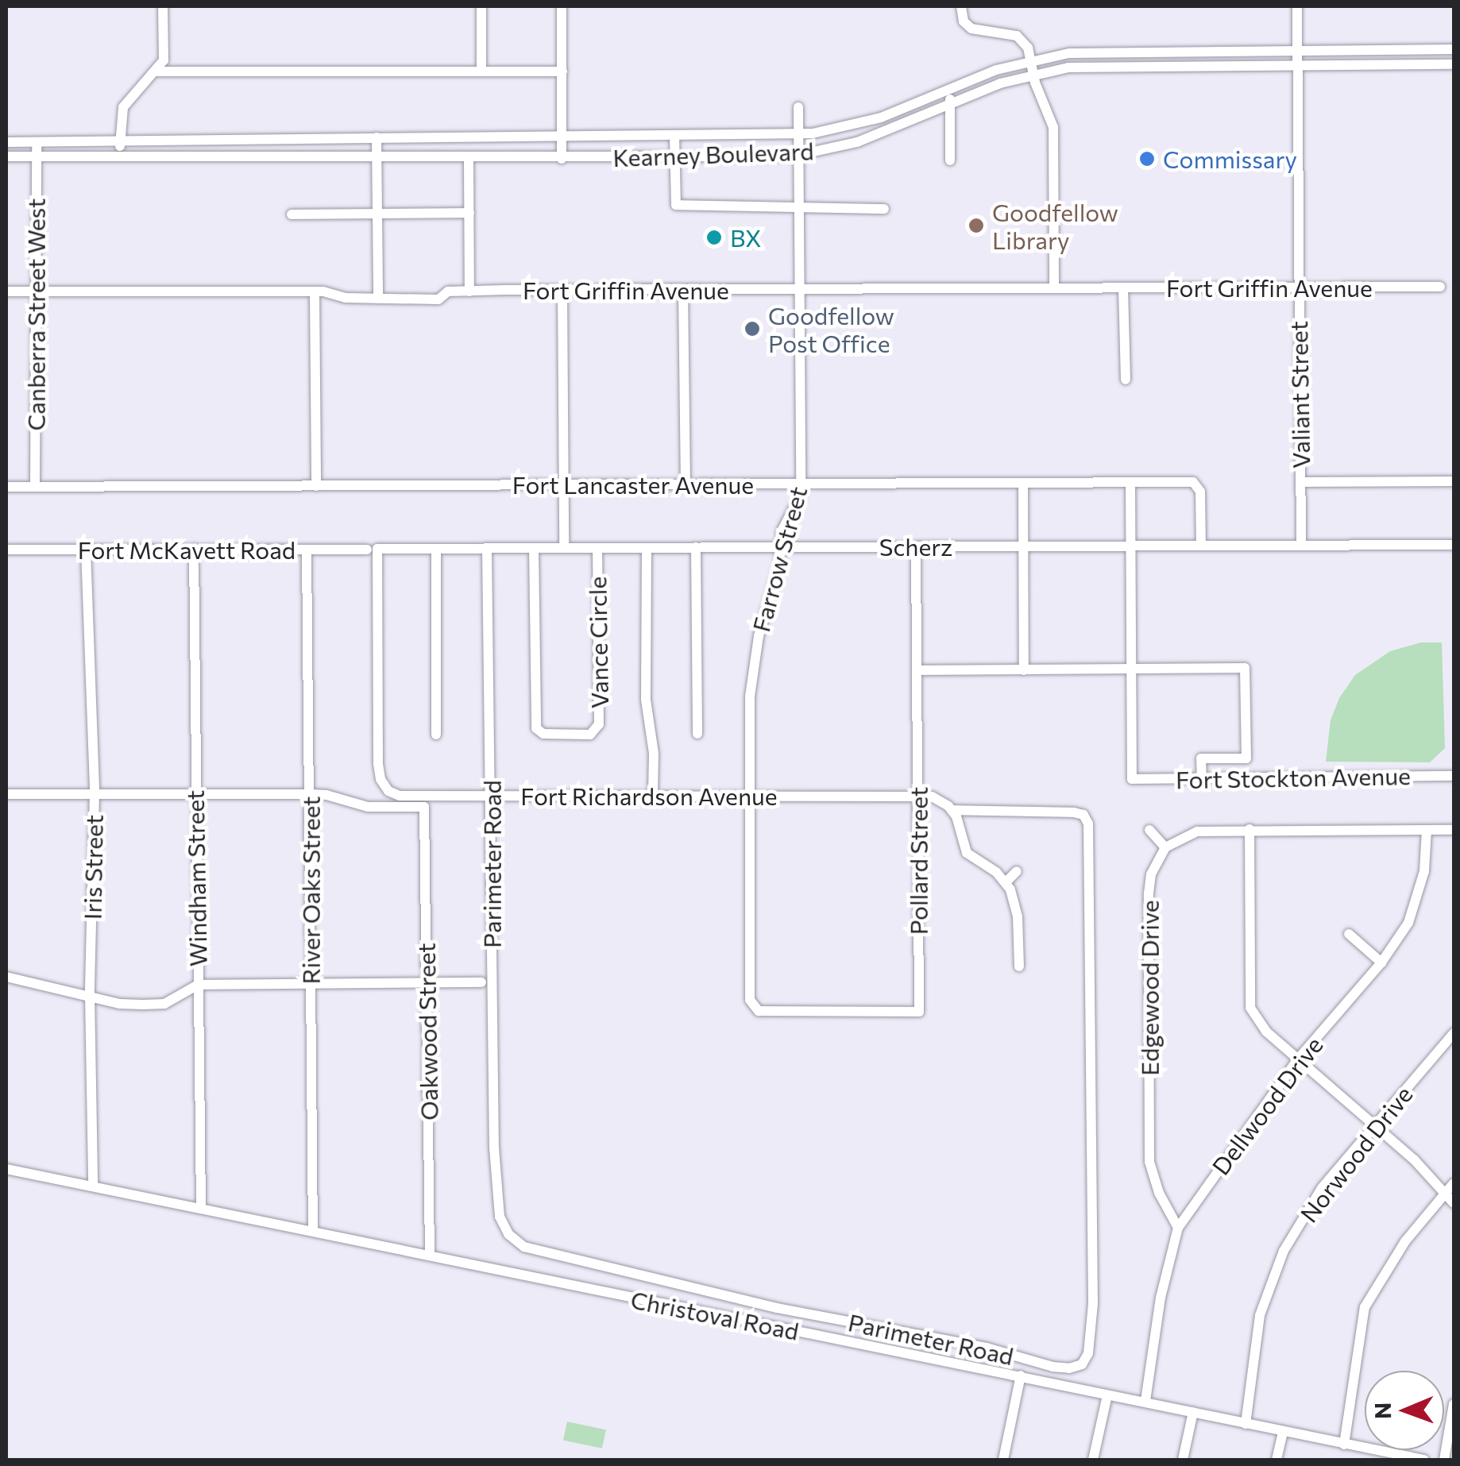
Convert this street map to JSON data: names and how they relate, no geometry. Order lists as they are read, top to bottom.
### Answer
{
  "streets": {
    "street": [
      "Kearney Boulevard",
      "Fort Griffin Avenue",
      "Canberra Street West",
      "Valiant Street",
      "Fort Lancaster Avenue",
      "Scherz",
      "Fort McKavett Road",
      "Farrow Street",
      "Vance Circle",
      "Fort Stockton Avenue",
      "Fort Richardson Avenue",
      "Pollard Street",
      "Parimeter Road",
      "Iris Street",
      "Windham Street",
      "River Oaks Street",
      "Edgewood Drive",
      "Oakwood Street",
      "Dellwood Drive",
      "Norwood Drive",
      "Christoval Road"
    ]
  },
  "crossings": [
    ["Kearney Boulevard", "Canberra Street West"],
    ["Kearney Boulevard", "Valiant Street"],
    ["Kearney Boulevard", "Farrow Street"],
    ["Fort Griffin Avenue", "Canberra Street West"],
    ["Fort Griffin Avenue", "Valiant Street"],
    ["Fort Griffin Avenue", "Farrow Street"],
    ["Canberra Street West", "Fort Lancaster Avenue"],
    ["Valiant Street", "Scherz"],
    ["Fort Lancaster Avenue", "Scherz"],
    ["Fort Lancaster Avenue", "Farrow Street"],
    ["Scherz", "Fort McKavett Road"],
    ["Scherz", "Farrow Street"],
    ["Scherz", "Vance Circle"],
    ["Scherz", "Fort Richardson Avenue"],
    ["Scherz", "Pollard Street"],
    ["Scherz", "Parimeter Road"],
    ["Fort McKavett Road", "Fort Richardson Avenue"],
    ["Fort McKavett Road", "Iris Street"],
    ["Fort McKavett Road", "Windham Street"],
    ["Fort McKavett Road", "River Oaks Street"],
    ["Farrow Street", "Fort Richardson Avenue"],
    ["Farrow Street", "Pollard Street"],
    ["Fort Richardson Avenue", "Pollard Street"],
    ["Fort Richardson Avenue", "Parimeter Road"],
    ["Iris Street", "Christoval Road"],
    ["Windham Street", "Christoval Road"],
    ["River Oaks Street", "Oakwood Street"],
    ["River Oaks Street", "Christoval Road"],
    ["Edgewood Drive", "Dellwood Drive"],
    ["Oakwood Street", "Christoval Road"],
    ["Dellwood Drive", "Christoval Road"],
    ["Norwood Drive", "Christoval Road"]
  ],
  "places": [
    "Commissary",
    "Goodfellow Library",
    "BX",
    "Goodfellow Post Office"
  ],
  "north": "left"
}
